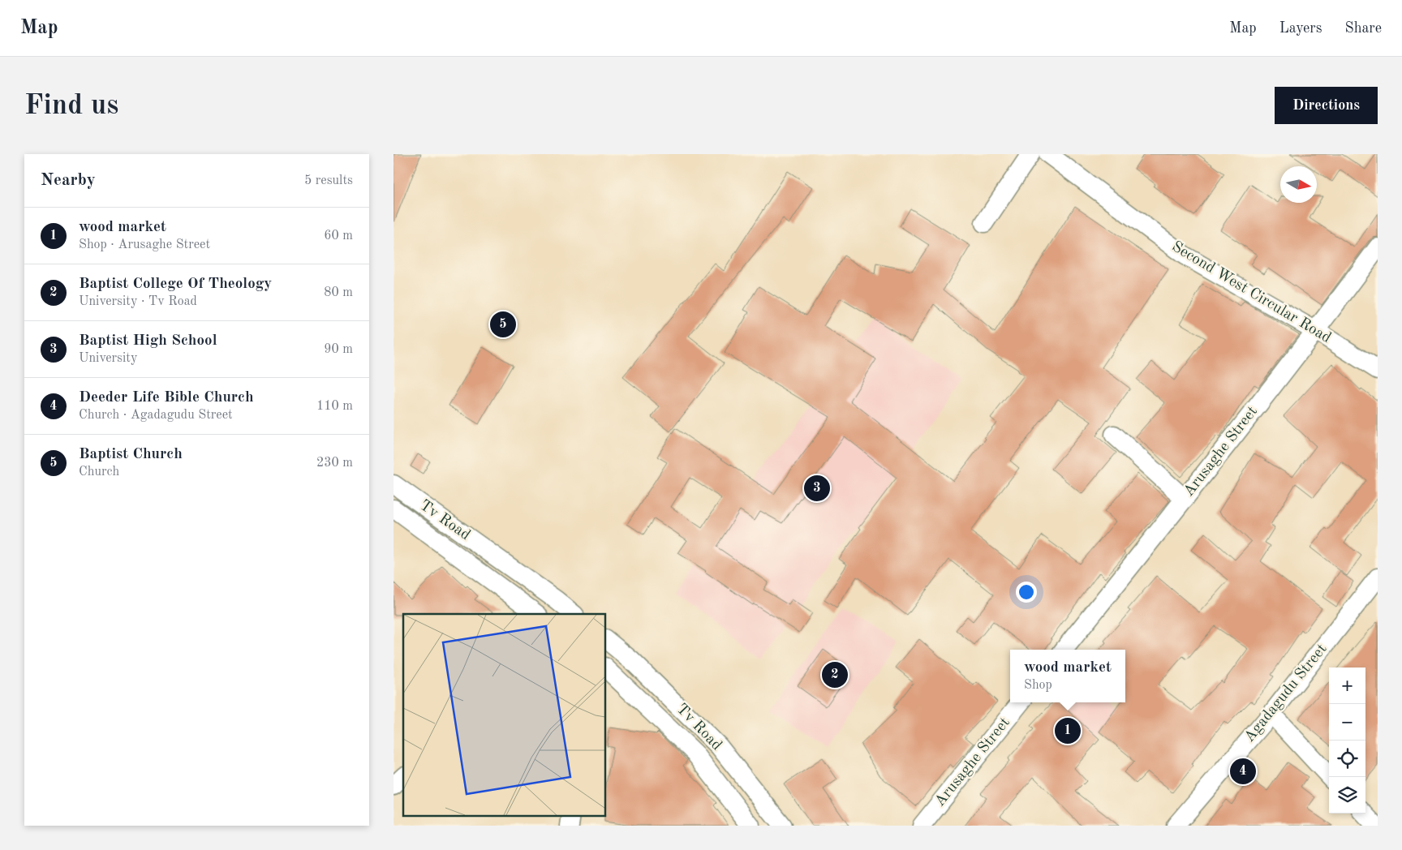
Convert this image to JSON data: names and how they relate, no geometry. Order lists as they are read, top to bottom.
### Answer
{
  "streets": {
    "street": [
      "Second West Circular Road",
      "Arusaghe Street",
      "Tv Road",
      "Agadagudu Street"
    ]
  },
  "crossings": [
    ["Second West Circular Road", "Arusaghe Street"]
  ],
  "north": "right",
  "page": {
    "header": "Map",
    "nav": ["Map", "Layers", "Share"],
    "buttons": "Directions",
    "title": "Find us",
    "heading": ["Nearby", "5 results"],
    "list": [
      {
        "mark": "1",
        "name": "wood market",
        "note": "Shop · Arusaghe Street",
        "value": "60 m"
      },
      {
        "mark": "2",
        "name": "Baptist College Of Theology",
        "note": "University · Tv Road",
        "value": "80 m"
      },
      {
        "mark": "3",
        "name": "Baptist High School",
        "note": "University",
        "value": "90 m"
      },
      {
        "mark": "4",
        "name": "Deeder Life Bible Church",
        "note": "Church · Agadagudu Street",
        "value": "110 m"
      },
      {
        "mark": "5",
        "name": "Baptist Church",
        "note": "Church",
        "value": "230 m"
      }
    ],
    "pins": [
      "5",
      "3",
      "2",
      "1",
      "4"
    ],
    "popup": ["wood market", "Shop"],
    "map_buttons": ["+", "−"]
  }
}
